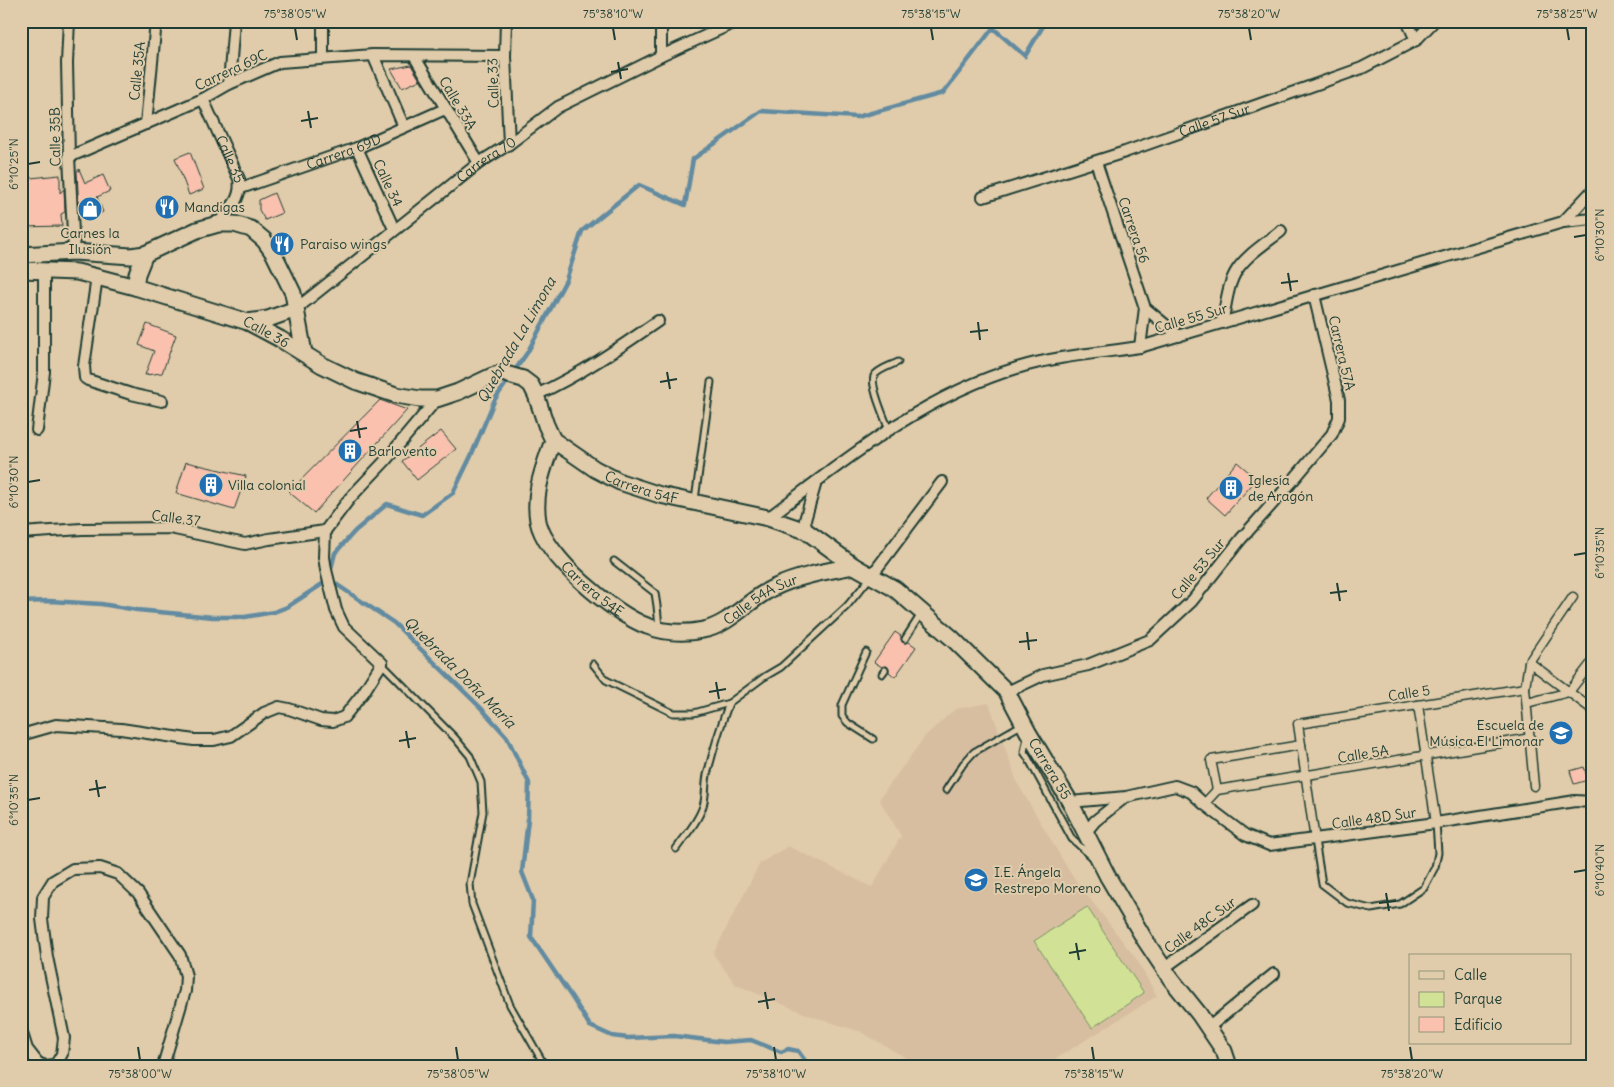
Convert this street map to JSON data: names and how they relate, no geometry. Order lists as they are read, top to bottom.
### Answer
{
  "streets": {
    "main road": [
      "Calle 36",
      "Carrera 54F",
      "Carrera 54E",
      "Calle 54A Sur",
      "Carrera 55"
    ],
    "street": [
      "Carrera 69C",
      "Calle 35A",
      "Calle 33",
      "Calle 33A",
      "Calle 57 Sur",
      "Calle 35B",
      "Carrera 69D",
      "Calle 35",
      "Carrera 70",
      "Calle 34",
      "Carrera 56",
      "Calle 55 Sur",
      "Carrera 57A",
      "Calle 37",
      "Calle 53 Sur",
      "Calle 5",
      "Calle 5A",
      "Calle 48D Sur",
      "Calle 48C Sur"
    ]
  },
  "crossings": [
    ["Carrera 69C", "Calle 35A"],
    ["Carrera 69C", "Calle 33"],
    ["Carrera 69C", "Calle 33A"],
    ["Carrera 69C", "Calle 35B"],
    ["Carrera 69C", "Calle 35"],
    ["Calle 33", "Carrera 70"],
    ["Calle 33A", "Carrera 69D"],
    ["Calle 33A", "Carrera 70"],
    ["Calle 57 Sur", "Carrera 56"],
    ["Carrera 69D", "Calle 35"],
    ["Carrera 69D", "Calle 34"],
    ["Carrera 70", "Calle 34"],
    ["Carrera 56", "Calle 55 Sur"],
    ["Calle 55 Sur", "Carrera 57A"],
    ["Calle 55 Sur", "Carrera 54F"],
    ["Carrera 57A", "Calle 53 Sur"],
    ["Carrera 54F", "Carrera 54E"],
    ["Carrera 54F", "Carrera 55"],
    ["Calle 53 Sur", "Carrera 55"],
    ["Carrera 54E", "Calle 54A Sur"],
    ["Calle 54A Sur", "Carrera 55"],
    ["Carrera 55", "Calle 48C Sur"]
  ],
  "water": ["Quebrada La Limona", "Quebrada Doña María"],
  "places": {
    "restaurant": ["Mandigas", "Paraiso wings"],
    "shop": ["Carnes la Ilusión"],
    "building": ["Barlovento", "Villa colonial", "Iglesía de Aragón"],
    "school or university": ["Escuela de Música El Limonar", "I.E. Ángela Restrepo Moreno"]
  },
  "legend": ["Calle", "Parque", "Edificio"],
  "coordinates": [
    "75°38'05\"W",
    "75°38'10\"W",
    "75°38'15\"W",
    "75°38'20\"W",
    "75°38'25\"W",
    "6°10'25\"N",
    "6°10'30\"N",
    "6°10'35\"N",
    "6°10'40\"N",
    "75°38'00\"W"
  ]
}
